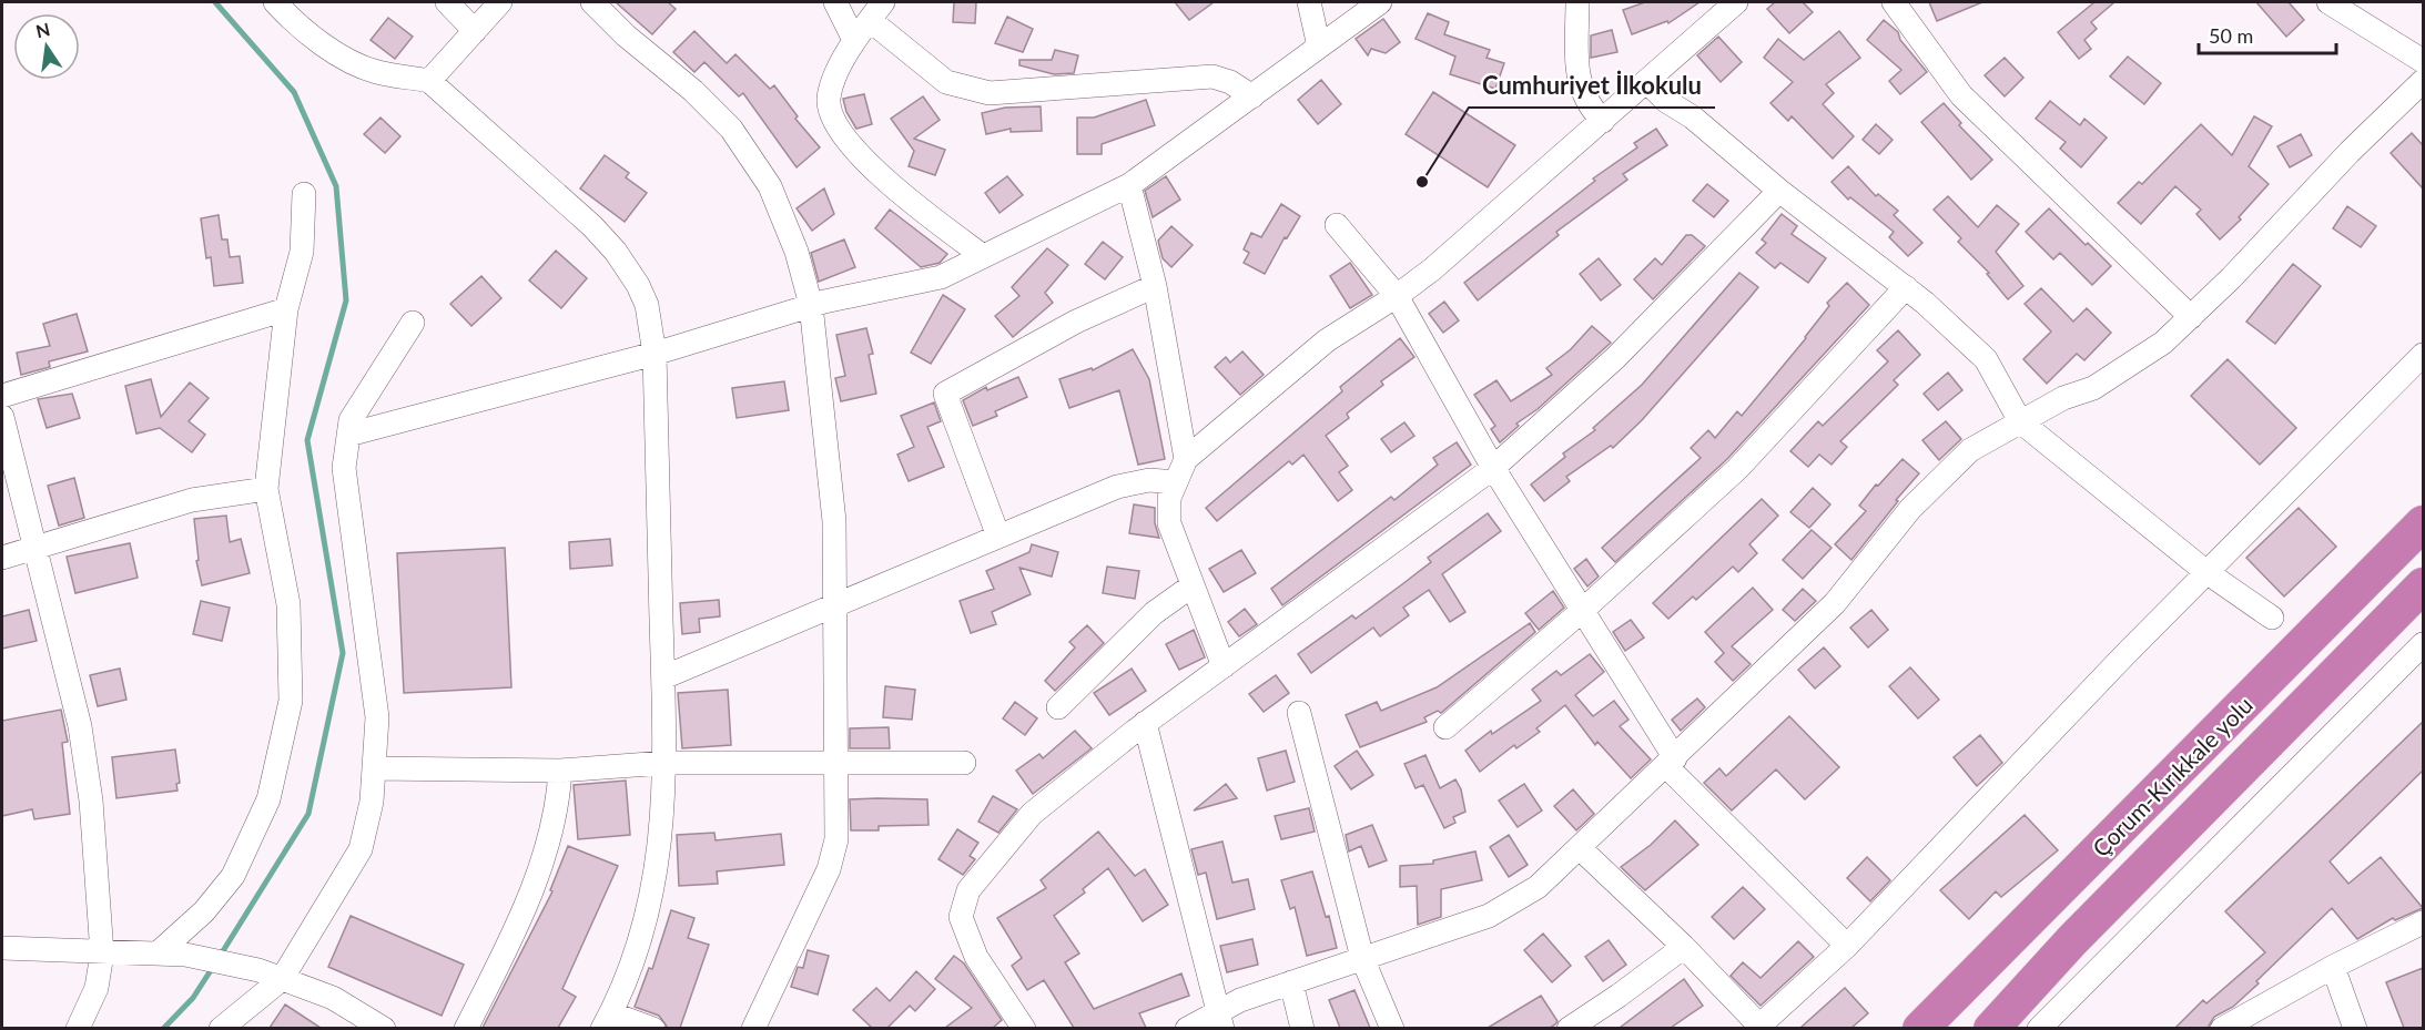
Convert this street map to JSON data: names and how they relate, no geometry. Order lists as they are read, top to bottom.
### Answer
{
  "streets": {
    "highway": ["Çorum-Kırıkkale yolu"]
  },
  "places": ["Cumhuriyet İlkokulu"],
  "scale_bar": "50 m",
  "north": "top"
}
